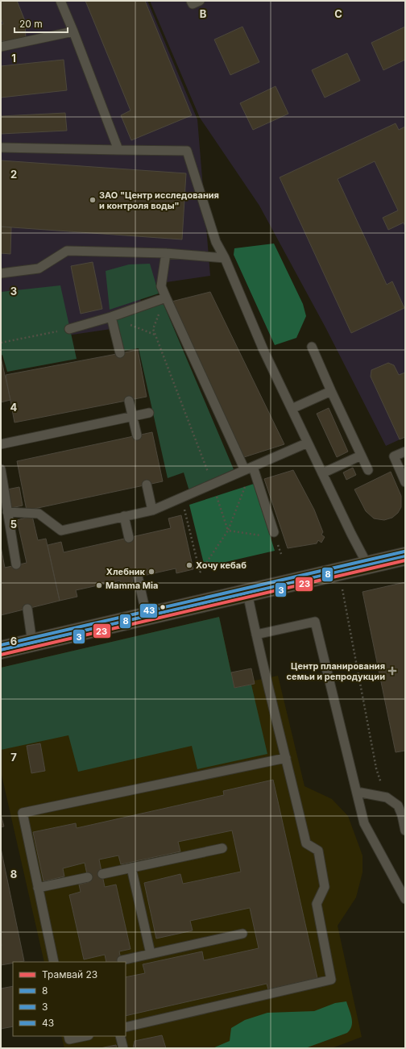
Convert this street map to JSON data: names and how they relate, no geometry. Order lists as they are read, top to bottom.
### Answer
{
  "places": {
    "other": [
      "ЗАО \"Центр исследования и контроля воды\"",
      "Хочу кебаб",
      "Хлебник",
      "Mamma Mia"
    ],
    "health": ["Центр планирования семьи и репродукции"]
  },
  "lines": [
    "transit line 43",
    "transit line 8",
    "tram line 23",
    "transit line 3"
  ],
  "legend": [
    "Трамвай 23",
    "8",
    "3",
    "43"
  ],
  "scale_bar": "20 m",
  "grid": {
    "columns": ["B", "C"],
    "rows": [
      "1",
      "2",
      "3",
      "4",
      "5",
      "6",
      "7",
      "8"
    ]
  }
}
